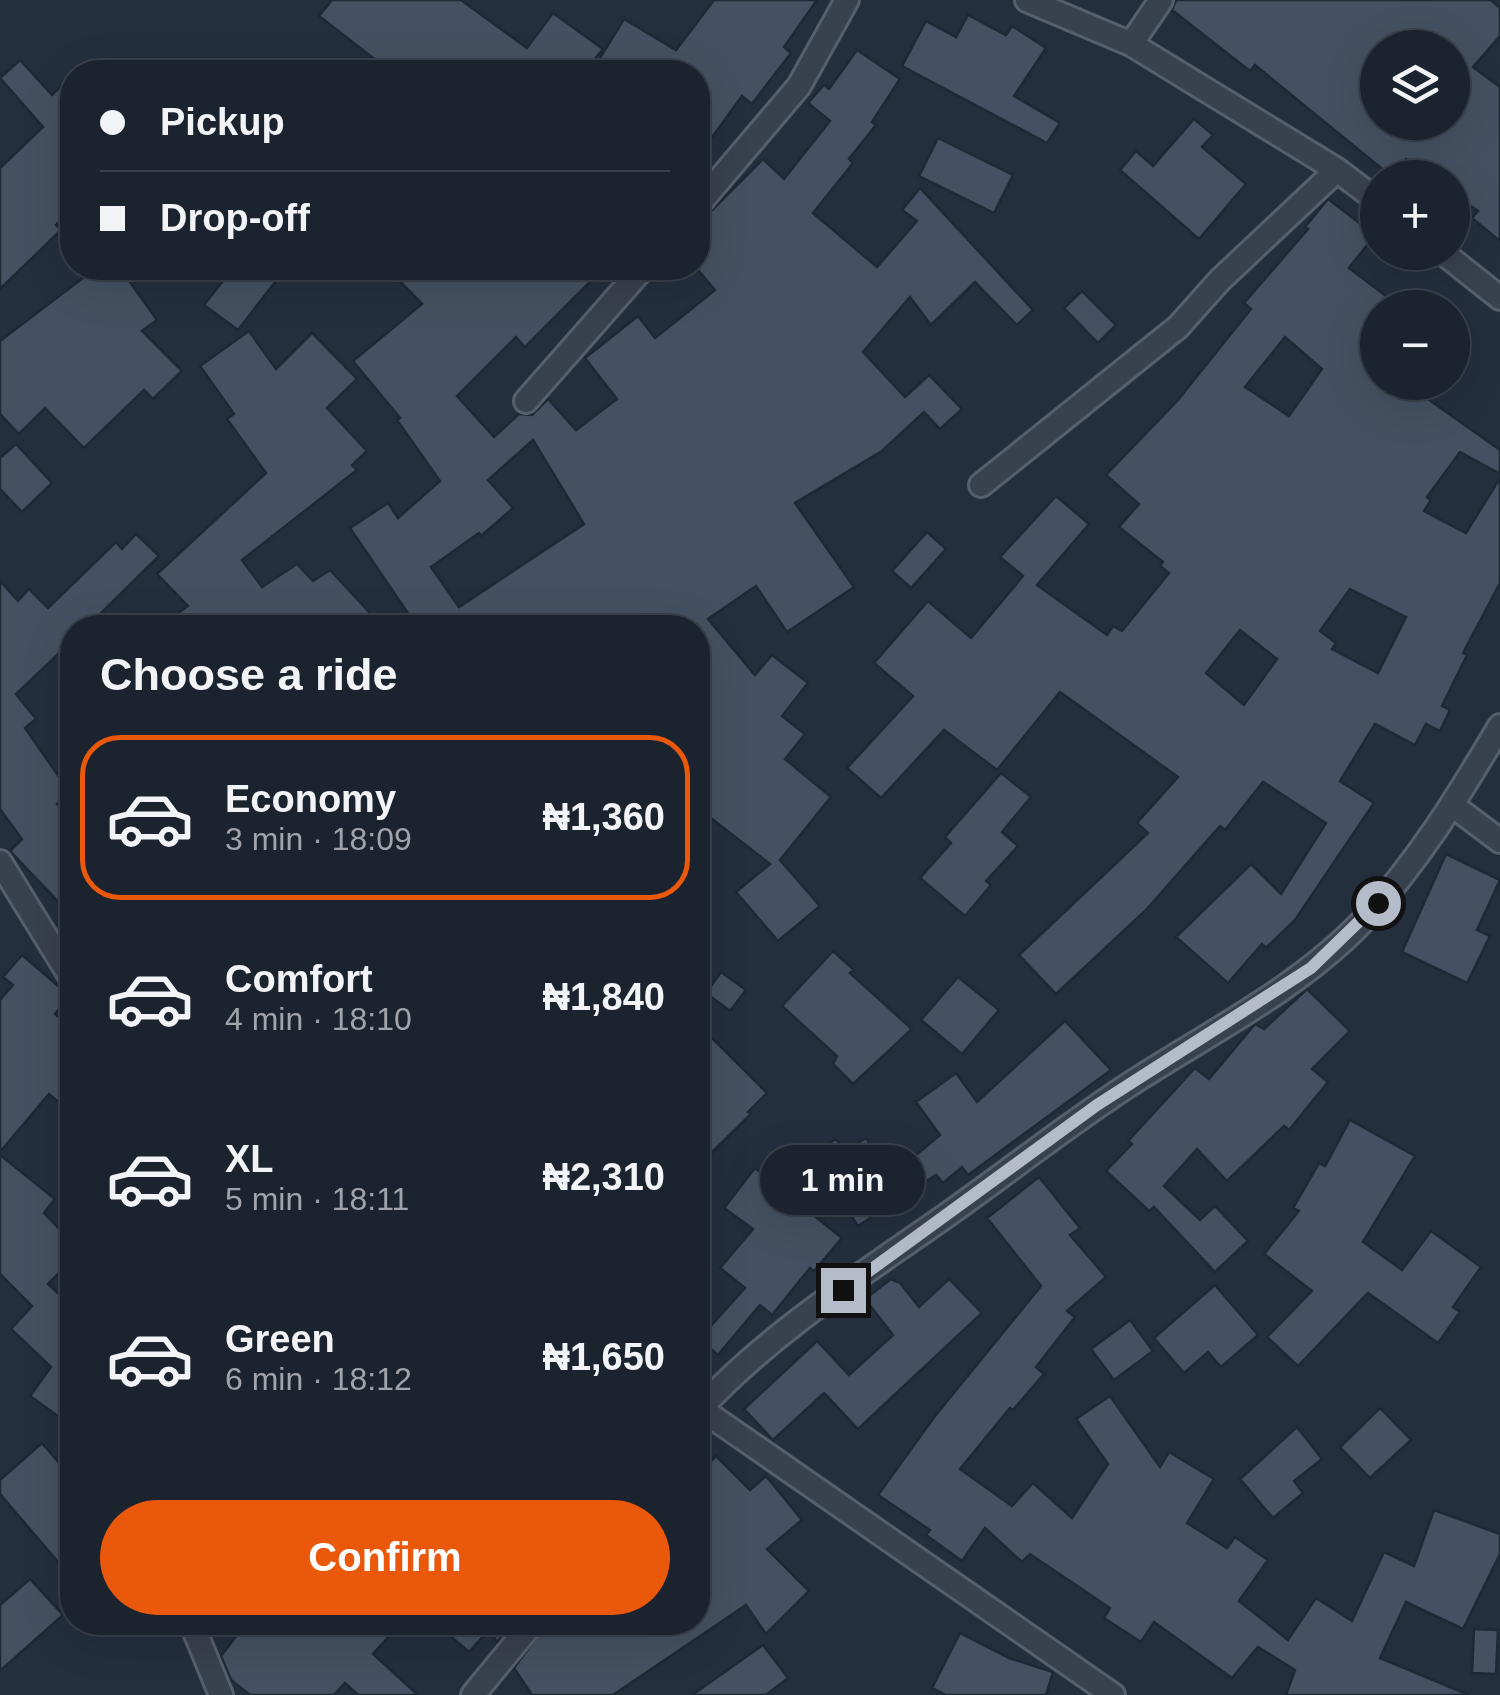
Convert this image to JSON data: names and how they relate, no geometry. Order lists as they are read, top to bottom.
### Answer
{
  "page": {
    "map_buttons": ["+", "−"],
    "banner": ["Pickup", "Drop-off"],
    "heading": "Choose a ride",
    "list": [
      {
        "name": "Economy",
        "note": "3 min · 18:09",
        "value": "₦1,360"
      },
      {
        "name": "Comfort",
        "note": "4 min · 18:10",
        "value": "₦1,840"
      },
      {
        "name": "XL",
        "note": "5 min · 18:11",
        "value": "₦2,310"
      },
      {
        "name": "Green",
        "note": "6 min · 18:12",
        "value": "₦1,650"
      }
    ],
    "bubble": "1 min",
    "buttons": "Confirm"
  }
}
